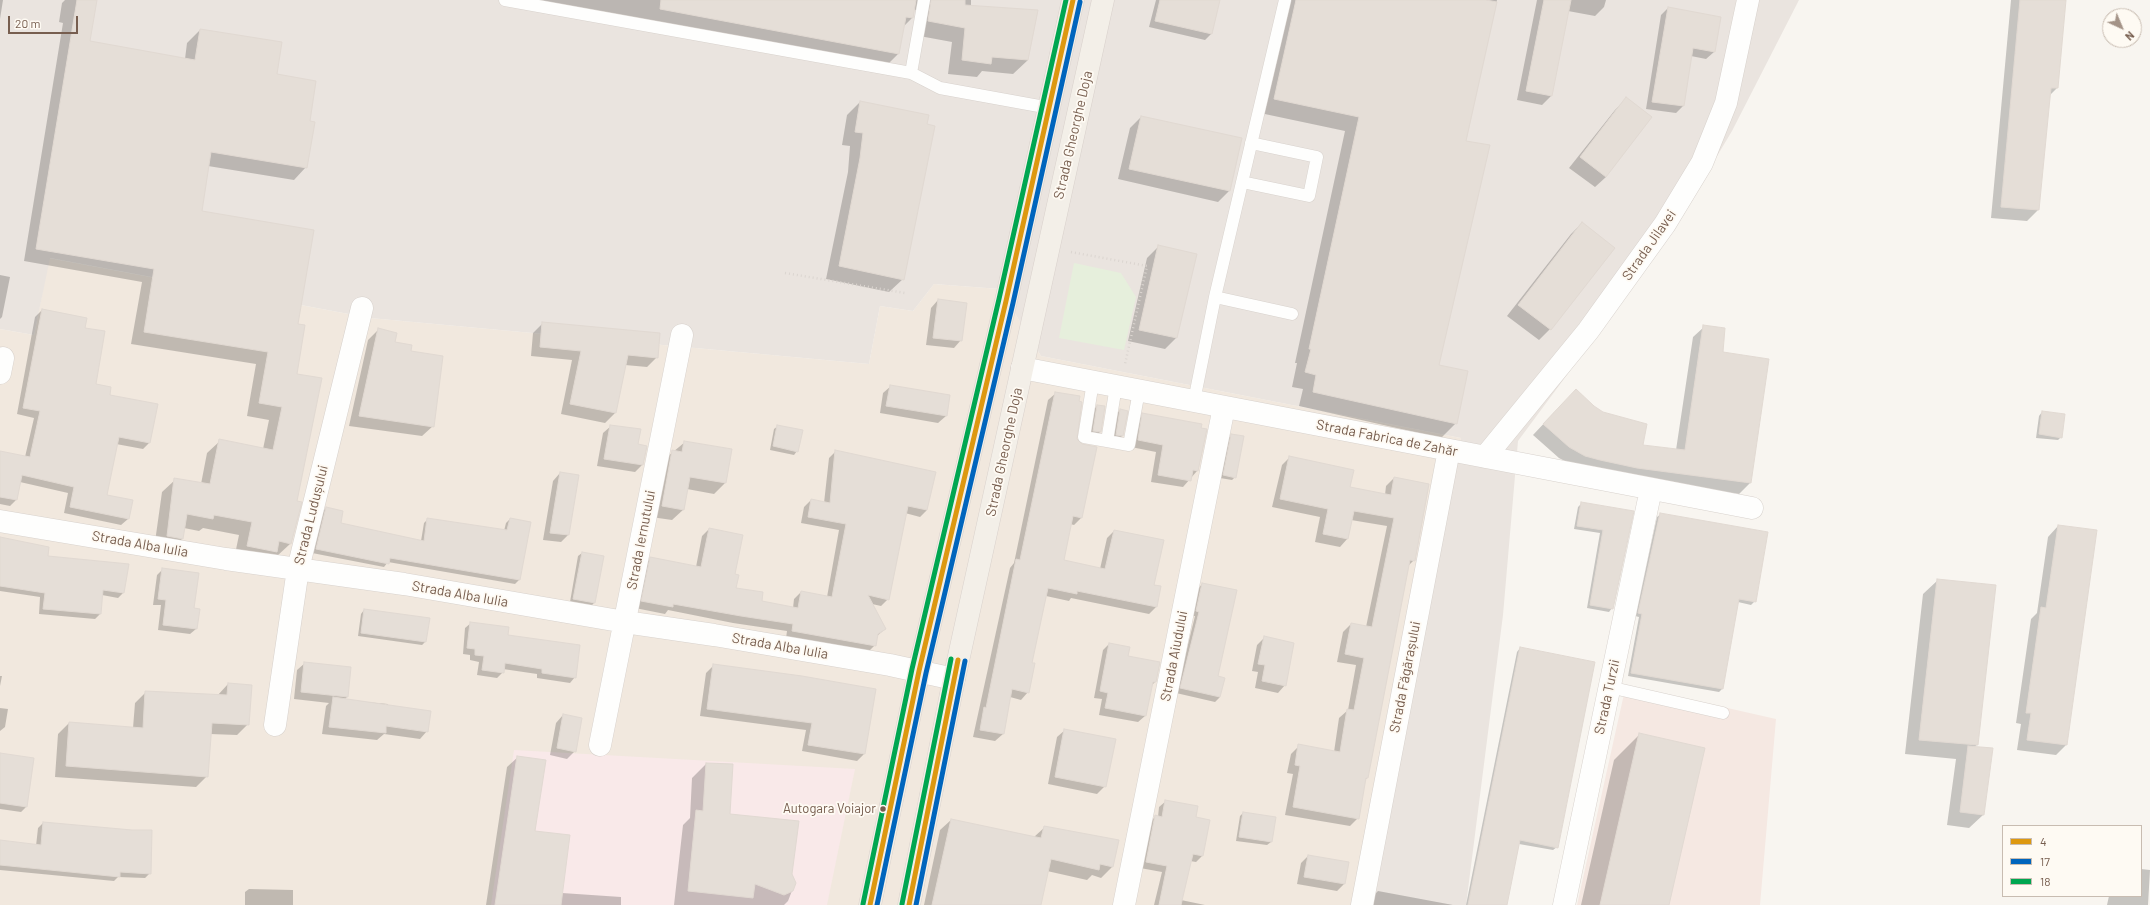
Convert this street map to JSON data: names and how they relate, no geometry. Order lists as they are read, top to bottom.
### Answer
{
  "streets": {
    "main road": ["Strada Gheorghe Doja"],
    "street": [
      "Strada Jilavei",
      "Strada Fabrica de Zahăr",
      "Strada Ludușului",
      "Strada Iernutului",
      "Strada Alba Iulia",
      "Strada Aiudului",
      "Strada Făgărașului",
      "Strada Turzii"
    ]
  },
  "crossings": [
    ["Strada Gheorghe Doja", "Strada Fabrica de Zahăr"],
    ["Strada Gheorghe Doja", "Strada Alba Iulia"],
    ["Strada Jilavei", "Strada Fabrica de Zahăr"],
    ["Strada Fabrica de Zahăr", "Strada Aiudului"],
    ["Strada Fabrica de Zahăr", "Strada Făgărașului"],
    ["Strada Fabrica de Zahăr", "Strada Turzii"],
    ["Strada Ludușului", "Strada Alba Iulia"],
    ["Strada Iernutului", "Strada Alba Iulia"]
  ],
  "places": ["Autogara Voiajor"],
  "lines": ["transit line 4", "transit line 18", "transit line 17"],
  "legend": ["4", "17", "18"],
  "scale_bar": "20 m",
  "north": "bottom right"
}
